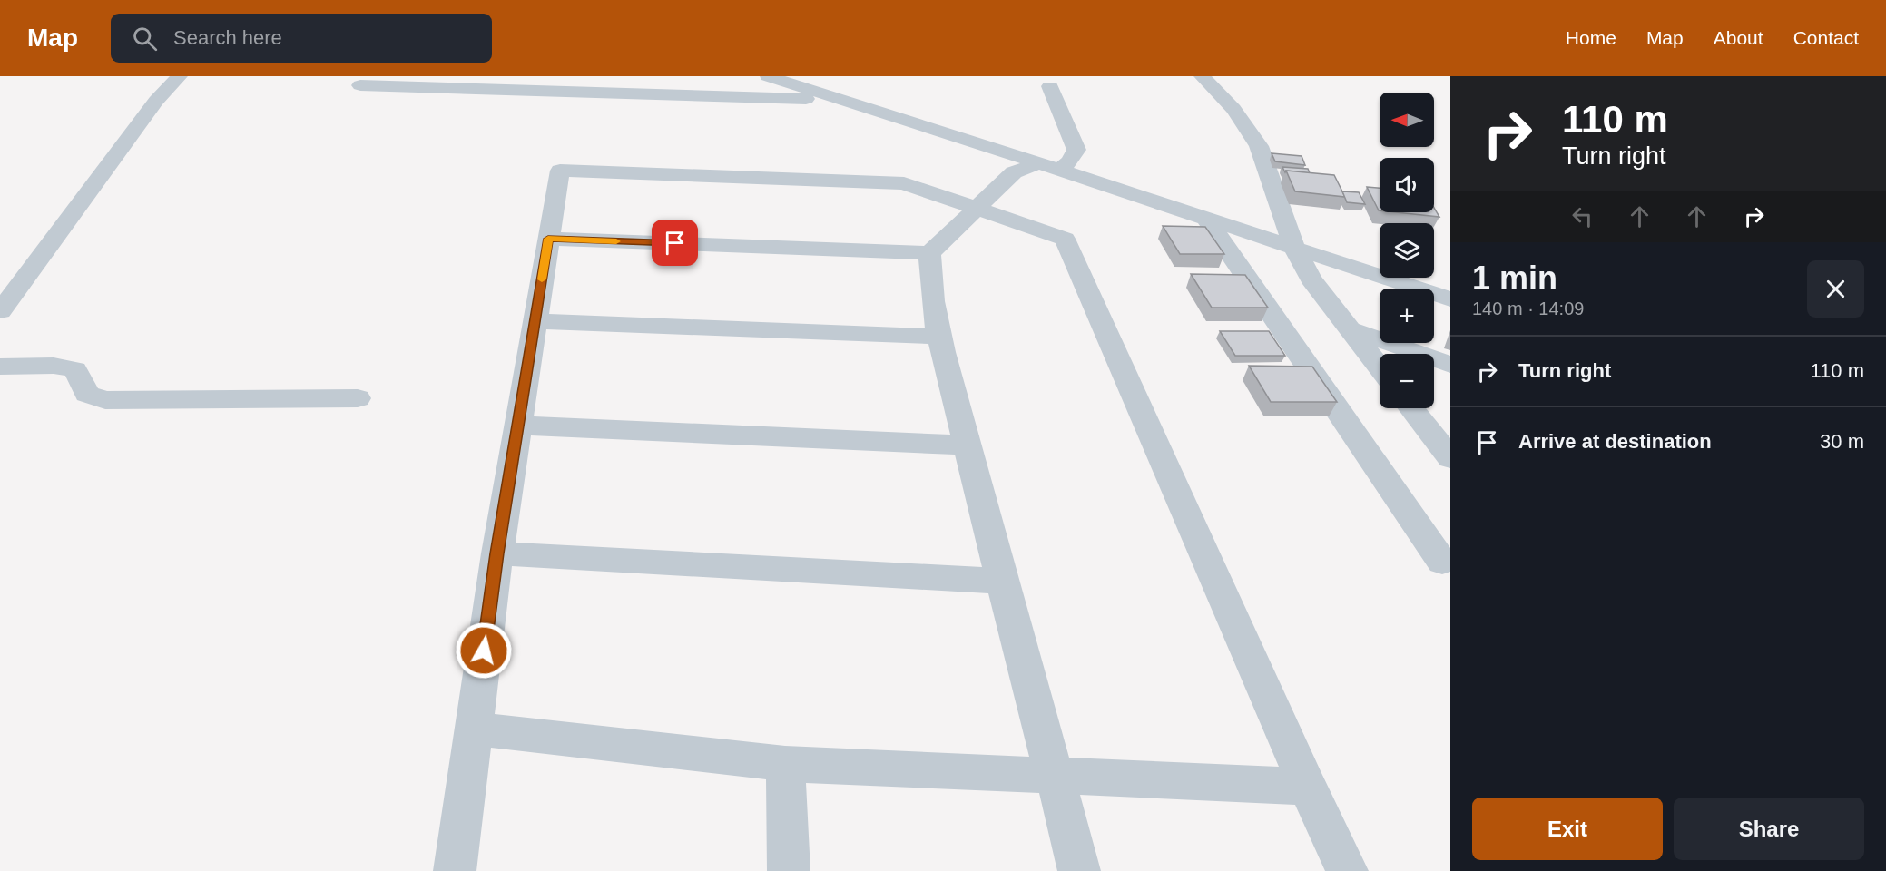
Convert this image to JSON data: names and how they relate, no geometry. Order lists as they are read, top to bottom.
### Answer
{
  "north": "left",
  "page": {
    "header": "Map",
    "search": "Search here",
    "nav": [
      "Home",
      "Map",
      "About",
      "Contact"
    ],
    "turn": ["110 m", "Turn right"],
    "map_buttons": ["+", "−"],
    "heading": ["1 min", "140 m · 14:09"],
    "list": [
      {
        "name": "Turn right",
        "value": "110 m"
      },
      {
        "name": "Arrive at destination",
        "value": "30 m"
      }
    ],
    "buttons": ["Exit", "Share"]
  }
}
